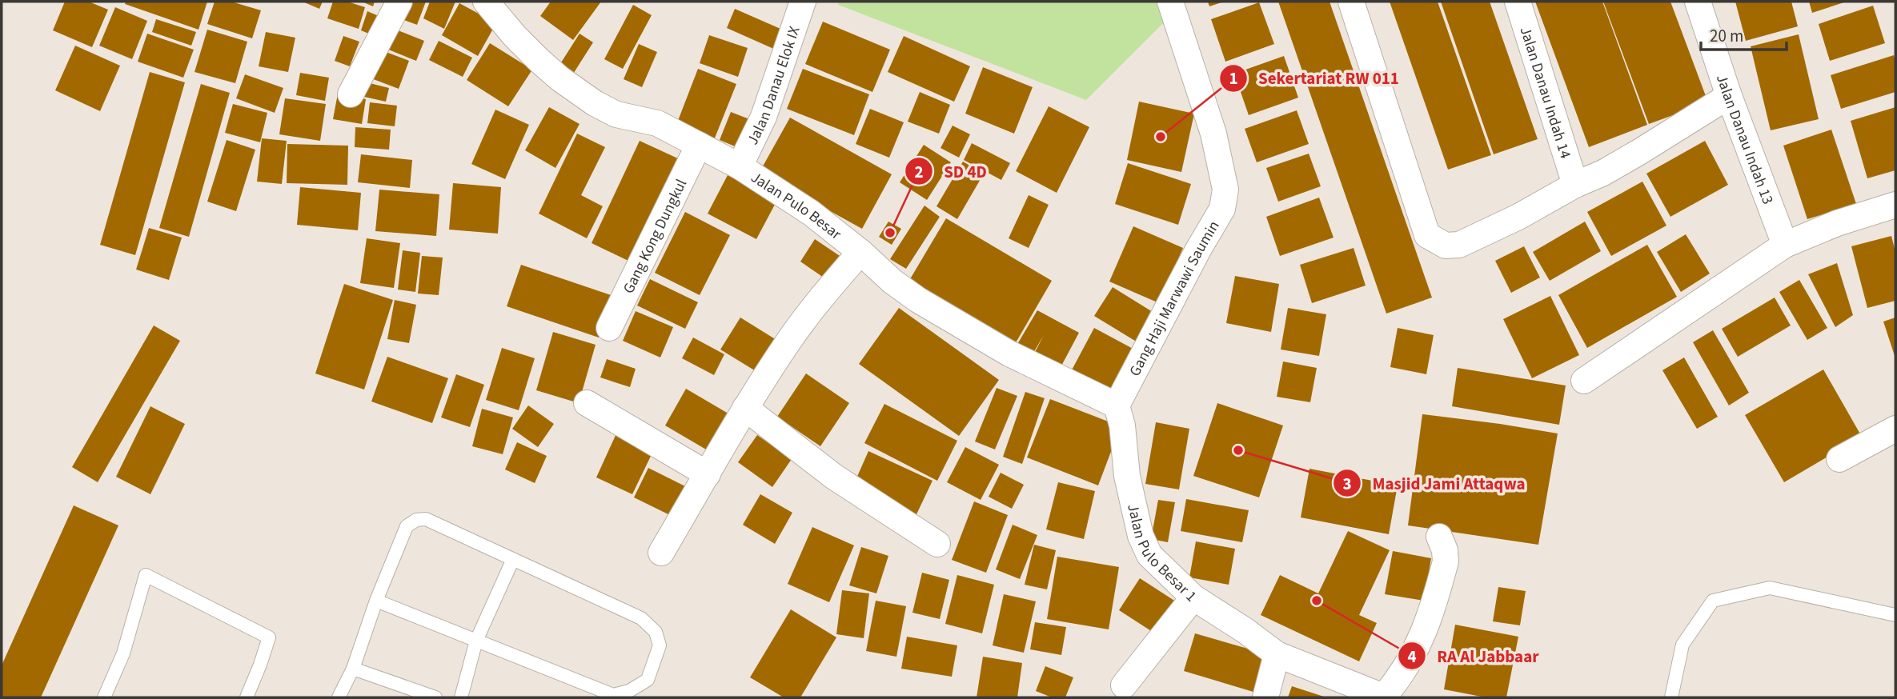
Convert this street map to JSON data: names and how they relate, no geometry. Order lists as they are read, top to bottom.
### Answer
{
  "streets": {
    "street": [
      "Jalan Danau Elok IX",
      "Jalan Danau Indah 14",
      "Jalan Danau Indah 13",
      "Jalan Pulo Besar",
      "Gang Kong Dungkul",
      "Gang Haji Marwawi Saumin",
      "Jalan Pulo Besar 1"
    ]
  },
  "crossings": [
    ["Jalan Danau Elok IX", "Jalan Pulo Besar"],
    ["Jalan Pulo Besar", "Gang Kong Dungkul"],
    ["Jalan Pulo Besar", "Gang Haji Marwawi Saumin"],
    ["Jalan Pulo Besar", "Jalan Pulo Besar 1"],
    ["Gang Haji Marwawi Saumin", "Jalan Pulo Besar 1"]
  ],
  "places": [
    "Sekertariat RW 011",
    "SD 4D",
    "Masjid Jami Attaqwa",
    "RA Al Jabbaar"
  ],
  "scale_bar": "20 m"
}
